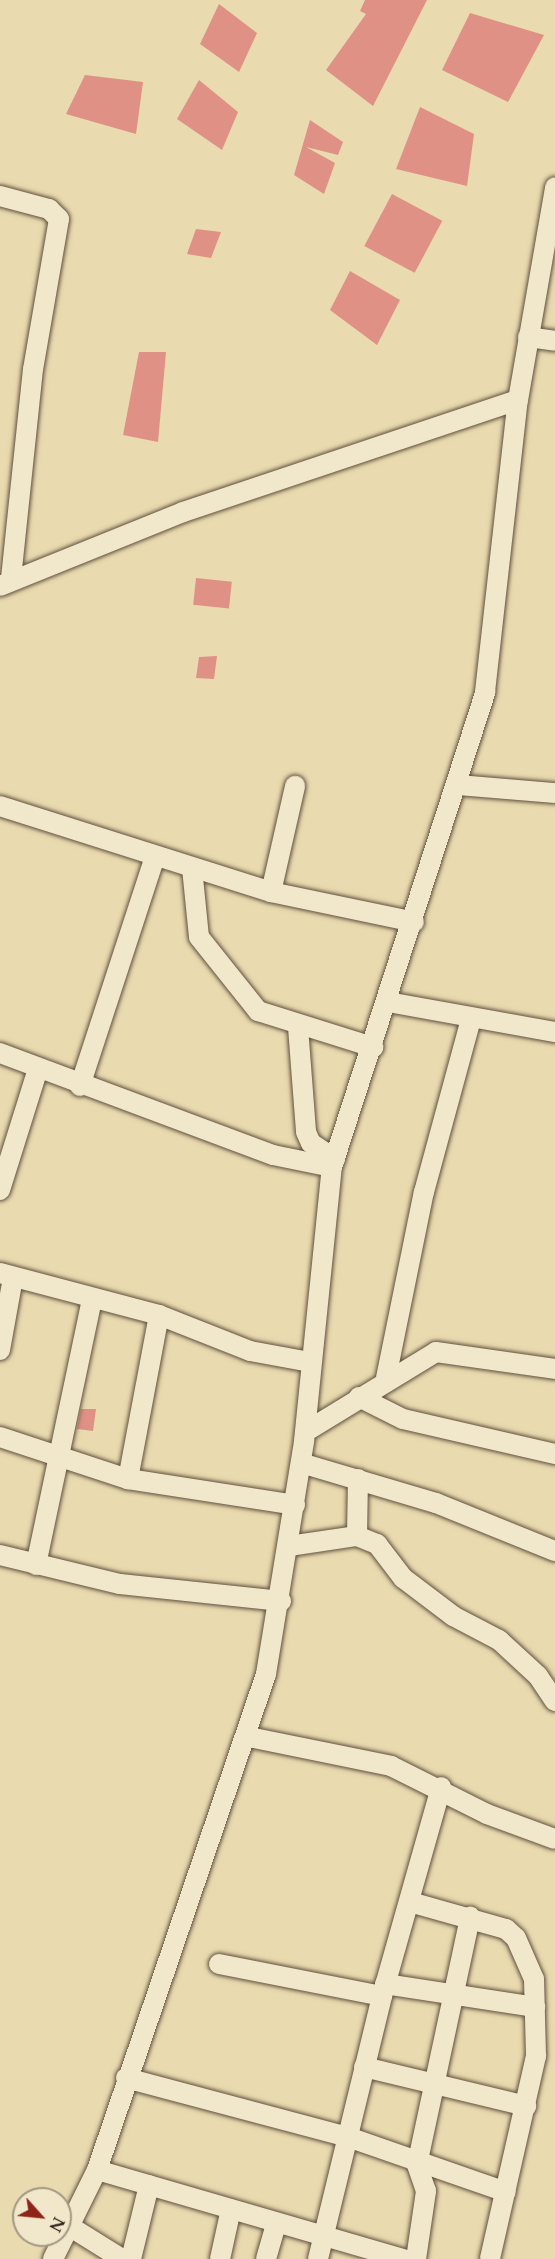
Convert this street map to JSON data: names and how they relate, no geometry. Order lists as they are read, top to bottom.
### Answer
{
  "north": "bottom right"
}
